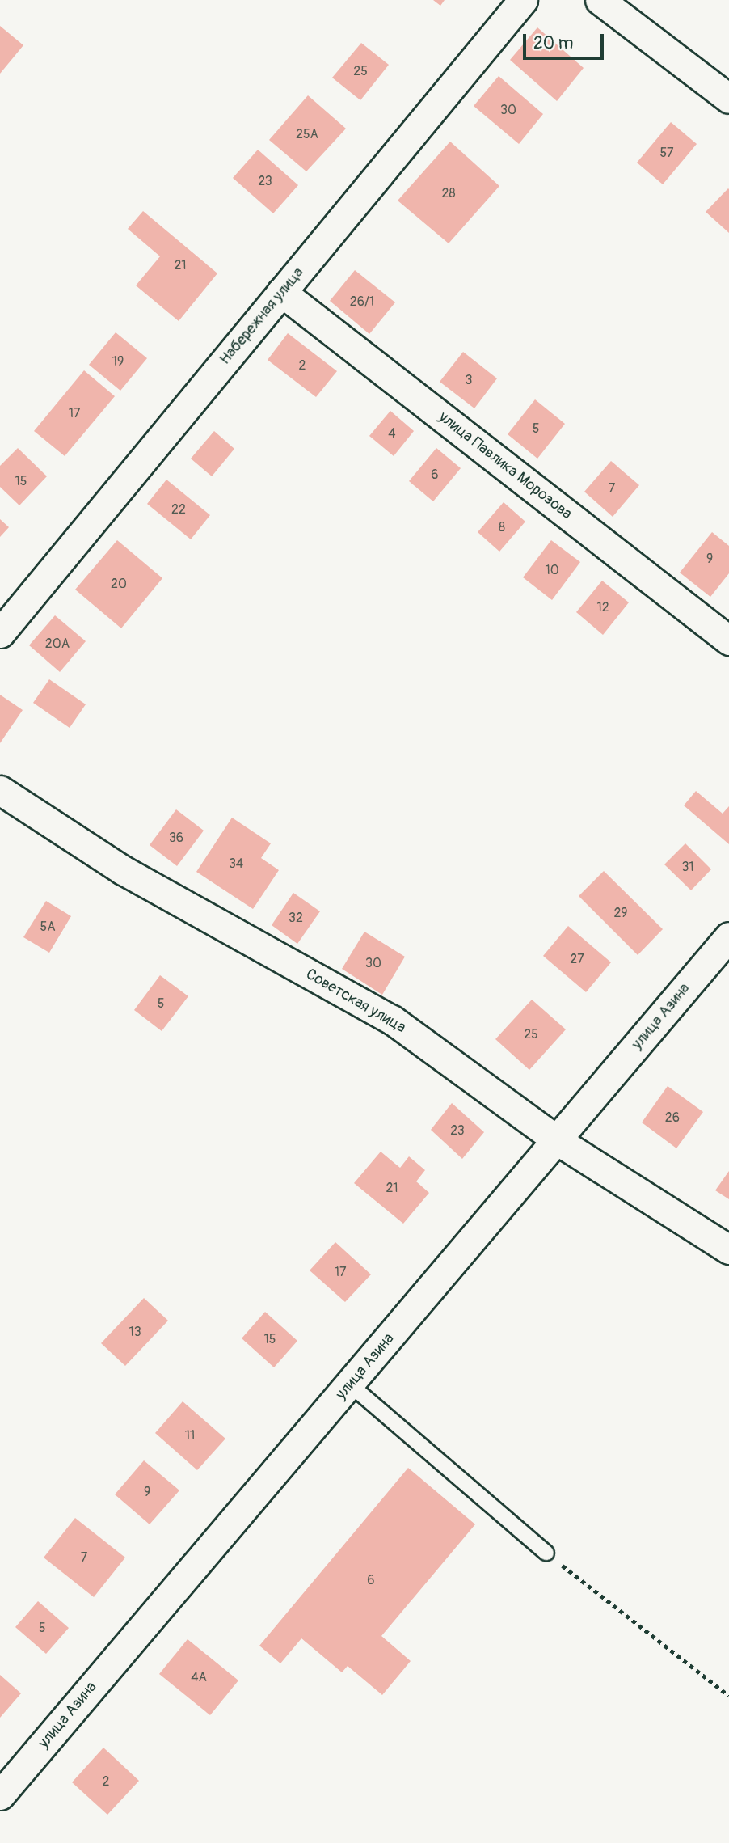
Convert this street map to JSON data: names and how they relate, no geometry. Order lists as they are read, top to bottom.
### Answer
{
  "streets": {
    "street": [
      "Набережная улица",
      "улица Павлика Морозова",
      "Советская улица",
      "улица Азина"
    ]
  },
  "crossings": [
    ["Набережная улица", "улица Павлика Морозова"],
    ["Советская улица", "улица Азина"]
  ],
  "house_numbers": [
    "25",
    "30",
    "25А",
    "57",
    "23",
    "28",
    "21",
    "26/1",
    "19",
    "2",
    "3",
    "17",
    "5",
    "4",
    "6",
    "15",
    "7",
    "22",
    "8",
    "9",
    "10",
    "20",
    "12",
    "20А",
    "36",
    "34",
    "31",
    "29",
    "32",
    "5А",
    "27",
    "30",
    "5",
    "25",
    "26",
    "23",
    "21",
    "17",
    "13",
    "15",
    "11",
    "9",
    "7",
    "6",
    "5",
    "4А",
    "2"
  ],
  "scale_bar": "20 m"
}
